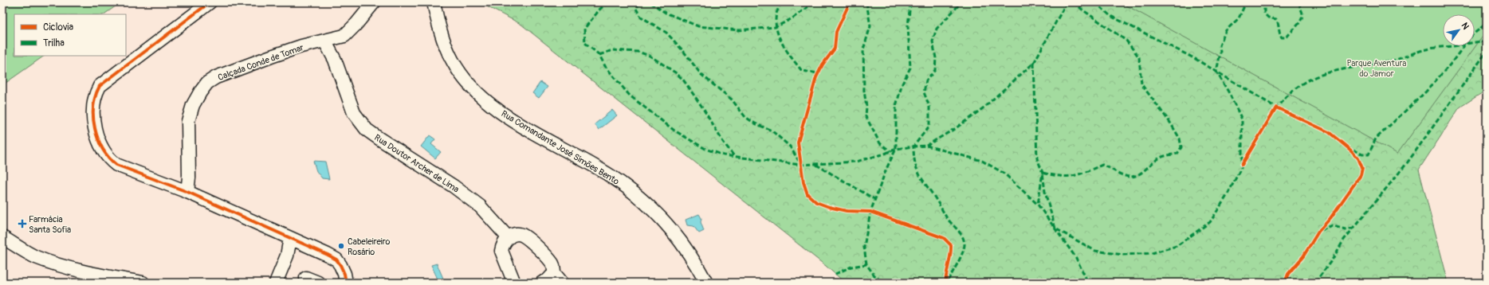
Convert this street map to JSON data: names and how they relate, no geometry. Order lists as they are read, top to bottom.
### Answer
{
  "streets": {
    "street": ["Calçada Conde de Tomar", "Rua Comandante José Simões Bento", "Rua Doutor Archer de Lima"]
  },
  "crossings": [
    ["Calçada Conde de Tomar", "Rua Doutor Archer de Lima"]
  ],
  "parks": ["Parque Aventura do Jamor"],
  "places": {
    "health": ["Farmácia Santa Sofia"],
    "other": ["Cabeleireiro Rosário"]
  },
  "legend": ["Ciclovia", "Trilha"],
  "north": "top right"
}
